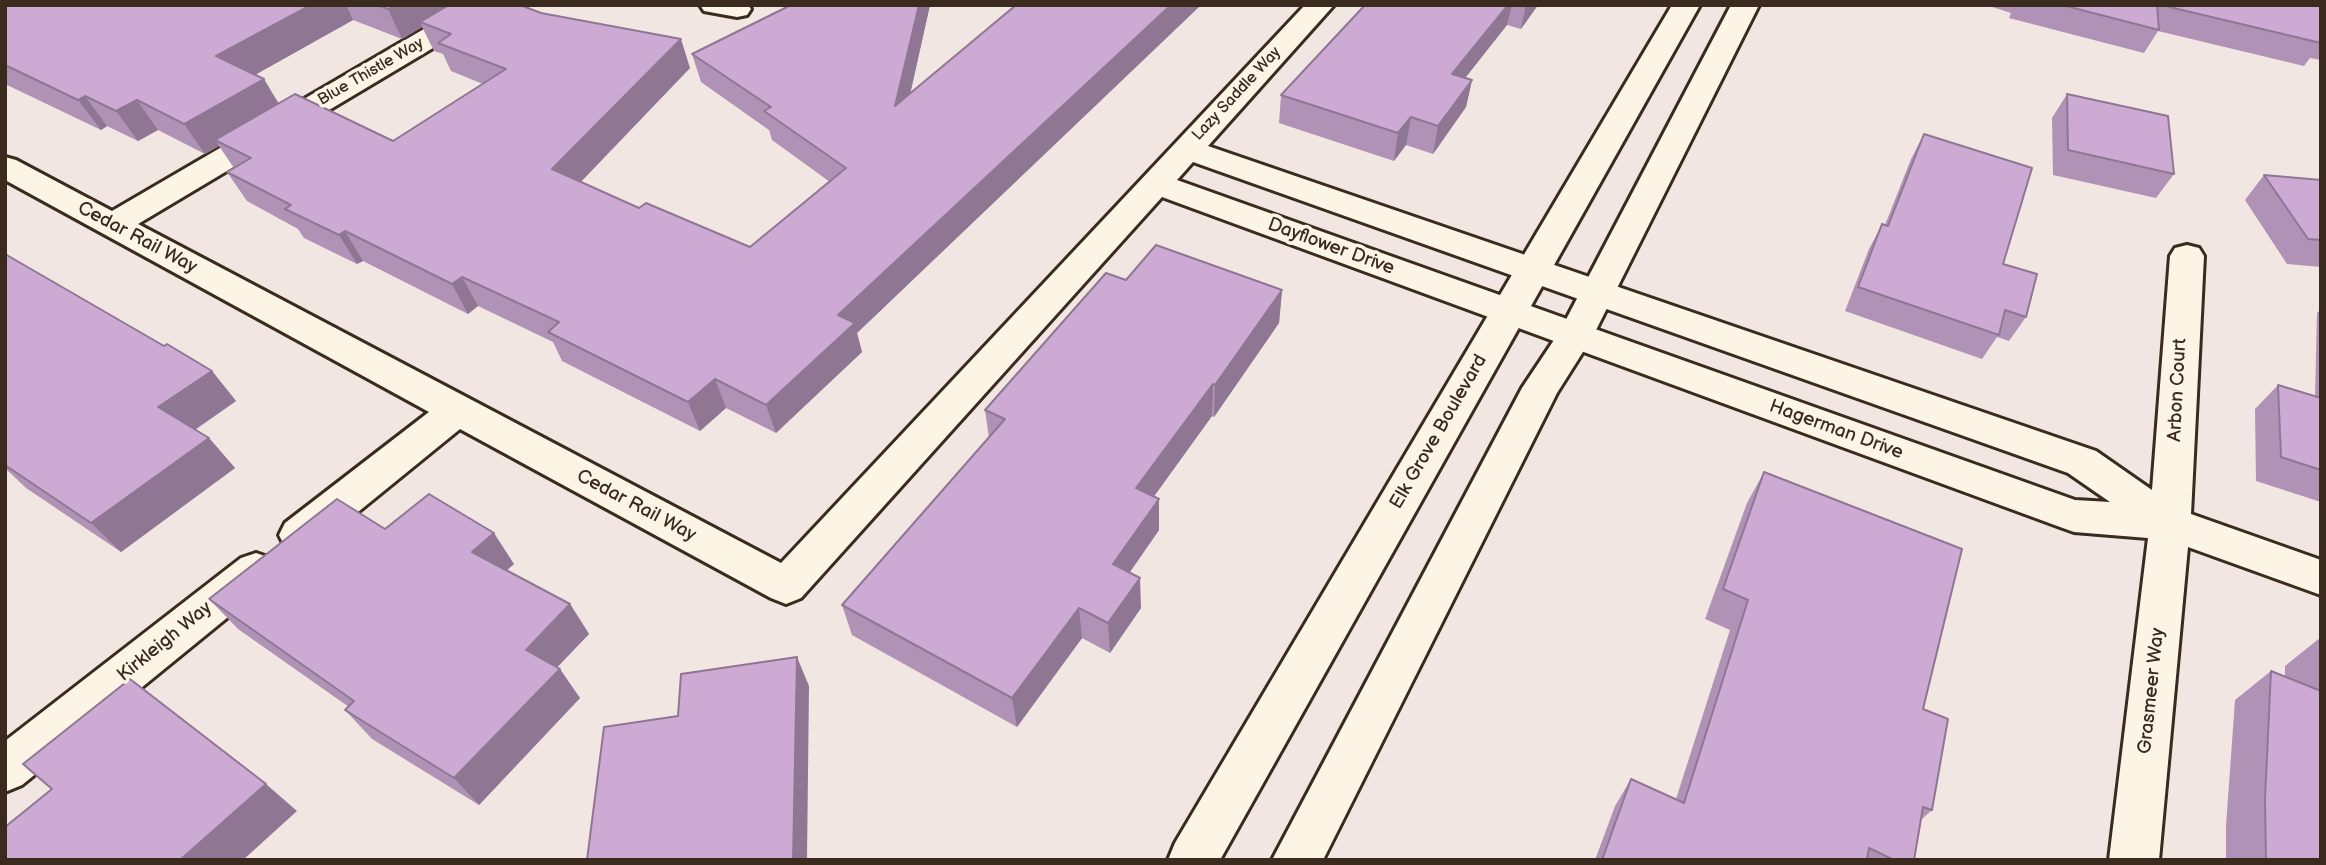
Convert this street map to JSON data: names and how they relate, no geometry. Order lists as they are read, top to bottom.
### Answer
{
  "streets": {
    "street": [
      "Blue Thistle Way",
      "Lazy Saddle Way",
      "Cedar Rail Way",
      "Dayflower Drive",
      "Arbon Court",
      "Hagerman Drive",
      "Elk Grove Boulevard",
      "Kirkleigh Way",
      "Grasmeer Way"
    ]
  },
  "crossings": [
    ["Blue Thistle Way", "Cedar Rail Way"],
    ["Lazy Saddle Way", "Cedar Rail Way"],
    ["Lazy Saddle Way", "Dayflower Drive"],
    ["Cedar Rail Way", "Dayflower Drive"],
    ["Cedar Rail Way", "Kirkleigh Way"],
    ["Dayflower Drive", "Hagerman Drive"],
    ["Dayflower Drive", "Elk Grove Boulevard"],
    ["Arbon Court", "Hagerman Drive"],
    ["Arbon Court", "Grasmeer Way"],
    ["Hagerman Drive", "Elk Grove Boulevard"],
    ["Hagerman Drive", "Grasmeer Way"]
  ]
}
